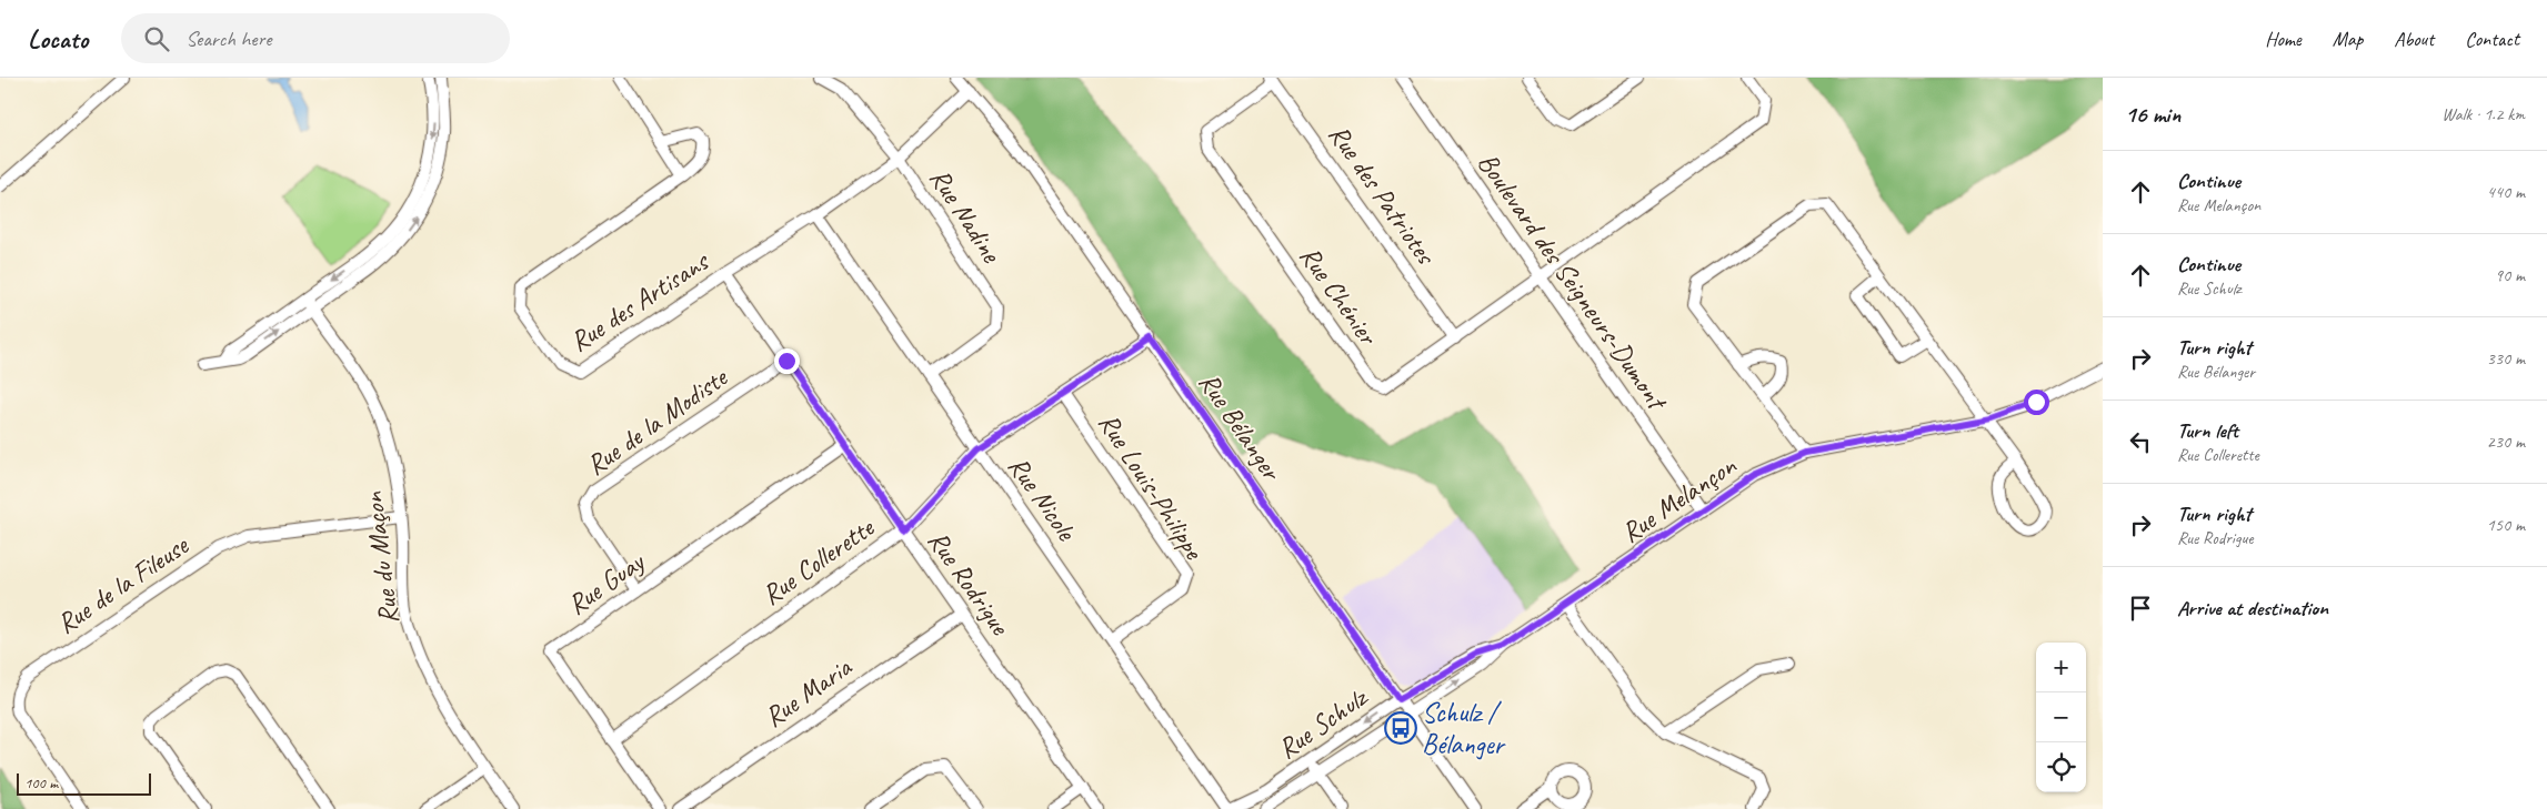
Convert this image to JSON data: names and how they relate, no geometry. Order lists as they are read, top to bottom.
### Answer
{
  "streets": {
    "street": [
      "Rue des Patriotes",
      "Rue Nadine",
      "Boulevard des Seigneurs-Dumont",
      "Rue Chénier",
      "Rue des Artisans",
      "Rue de la Modiste",
      "Rue Bélanger",
      "Rue Louis-Philippe",
      "Rue Nicole",
      "Rue Melançon",
      "Rue du Maçon",
      "Rue Collerette",
      "Rue Rodrigue",
      "Rue Guay",
      "Rue de la Fileuse",
      "Rue Maria",
      "Rue Schulz"
    ]
  },
  "crossings": [
    ["Rue des Patriotes", "Rue Chénier"],
    ["Rue Nadine", "Rue des Artisans"],
    ["Rue Nadine", "Rue Nicole"],
    ["Boulevard des Seigneurs-Dumont", "Rue Chénier"],
    ["Boulevard des Seigneurs-Dumont", "Rue Melançon"],
    ["Rue des Artisans", "Rue Bélanger"],
    ["Rue des Artisans", "Rue Nicole"],
    ["Rue des Artisans", "Rue Rodrigue"],
    ["Rue de la Modiste", "Rue Rodrigue"],
    ["Rue de la Modiste", "Rue Guay"],
    ["Rue Bélanger", "Rue Melançon"],
    ["Rue Bélanger", "Rue Collerette"],
    ["Rue Bélanger", "Rue Schulz"],
    ["Rue Louis-Philippe", "Rue Nicole"],
    ["Rue Louis-Philippe", "Rue Collerette"],
    ["Rue Nicole", "Rue Collerette"],
    ["Rue Nicole", "Rue Schulz"],
    ["Rue Melançon", "Rue Schulz"],
    ["Rue du Maçon", "Rue de la Fileuse"],
    ["Rue Collerette", "Rue Rodrigue"],
    ["Rue Collerette", "Rue Guay"],
    ["Rue Rodrigue", "Rue Guay"],
    ["Rue Rodrigue", "Rue Maria"]
  ],
  "places": {
    "bus stop": ["Schulz / Bélanger"]
  },
  "scale_bar": "100 m",
  "page": {
    "header": "Locato",
    "search": "Search here",
    "nav": [
      "Home",
      "Map",
      "About",
      "Contact"
    ],
    "heading": ["16 min", "Walk · 1.2 km"],
    "list": [
      ["Continue", "Rue Melançon", "440 m"],
      ["Continue", "Rue Schulz", "90 m"],
      ["Turn right", "Rue Bélanger", "330 m"],
      ["Turn left", "Rue Collerette", "230 m"],
      ["Turn right", "Rue Rodrigue", "150 m"],
      "Arrive at destination"
    ],
    "map_buttons": ["+", "−"],
    "scale": "100 m"
  }
}
